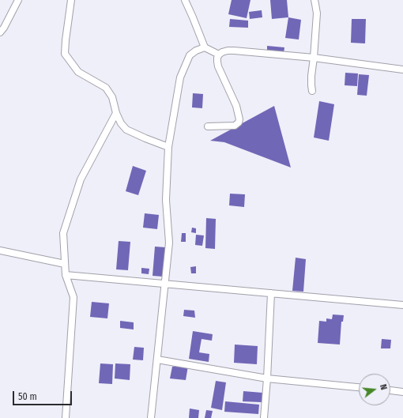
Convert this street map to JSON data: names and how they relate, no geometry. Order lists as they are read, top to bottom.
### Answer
{
  "scale_bar": "50 m",
  "north": "right"
}
